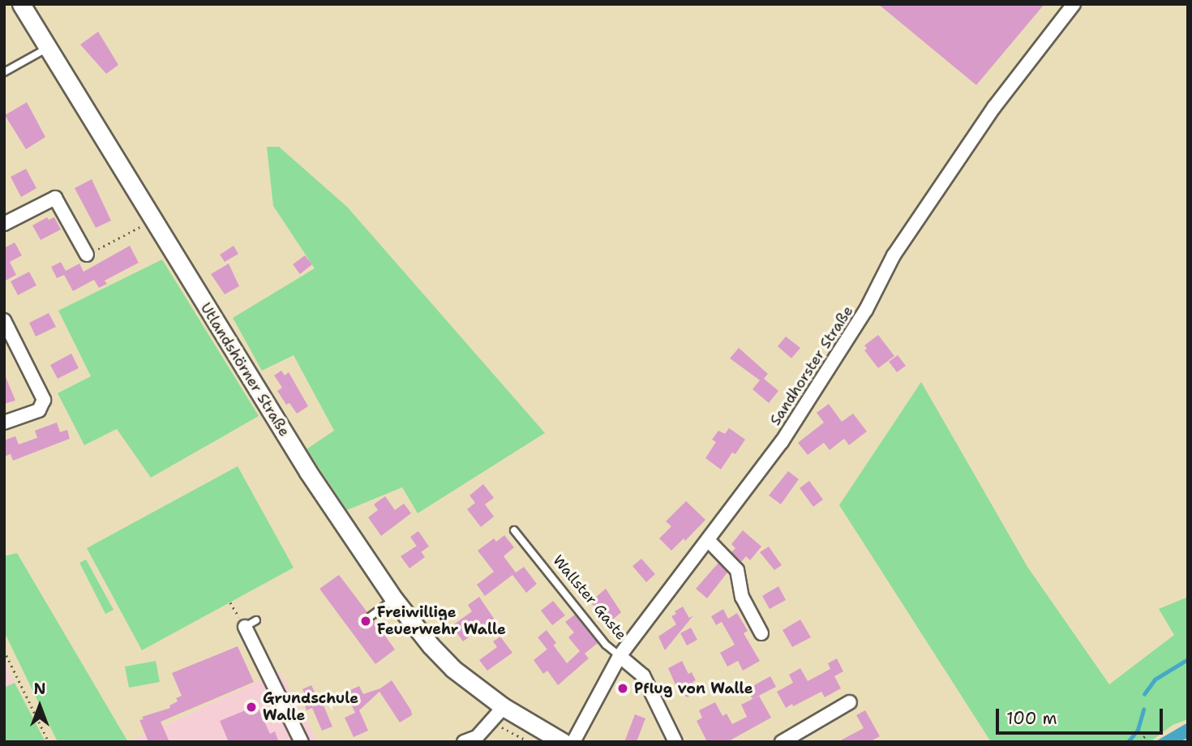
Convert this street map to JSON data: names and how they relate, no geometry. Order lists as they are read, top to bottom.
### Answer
{
  "streets": {
    "street": ["Sandhorster Straße", "Utlandshörner Straße", "Wallster Gaste"]
  },
  "crossings": [
    ["Sandhorster Straße", "Wallster Gaste"]
  ],
  "places": ["Freiwillige Feuerwehr Walle", "Pflug von Walle", "Grundschule Walle"],
  "scale_bar": "100 m",
  "north": "top"
}
